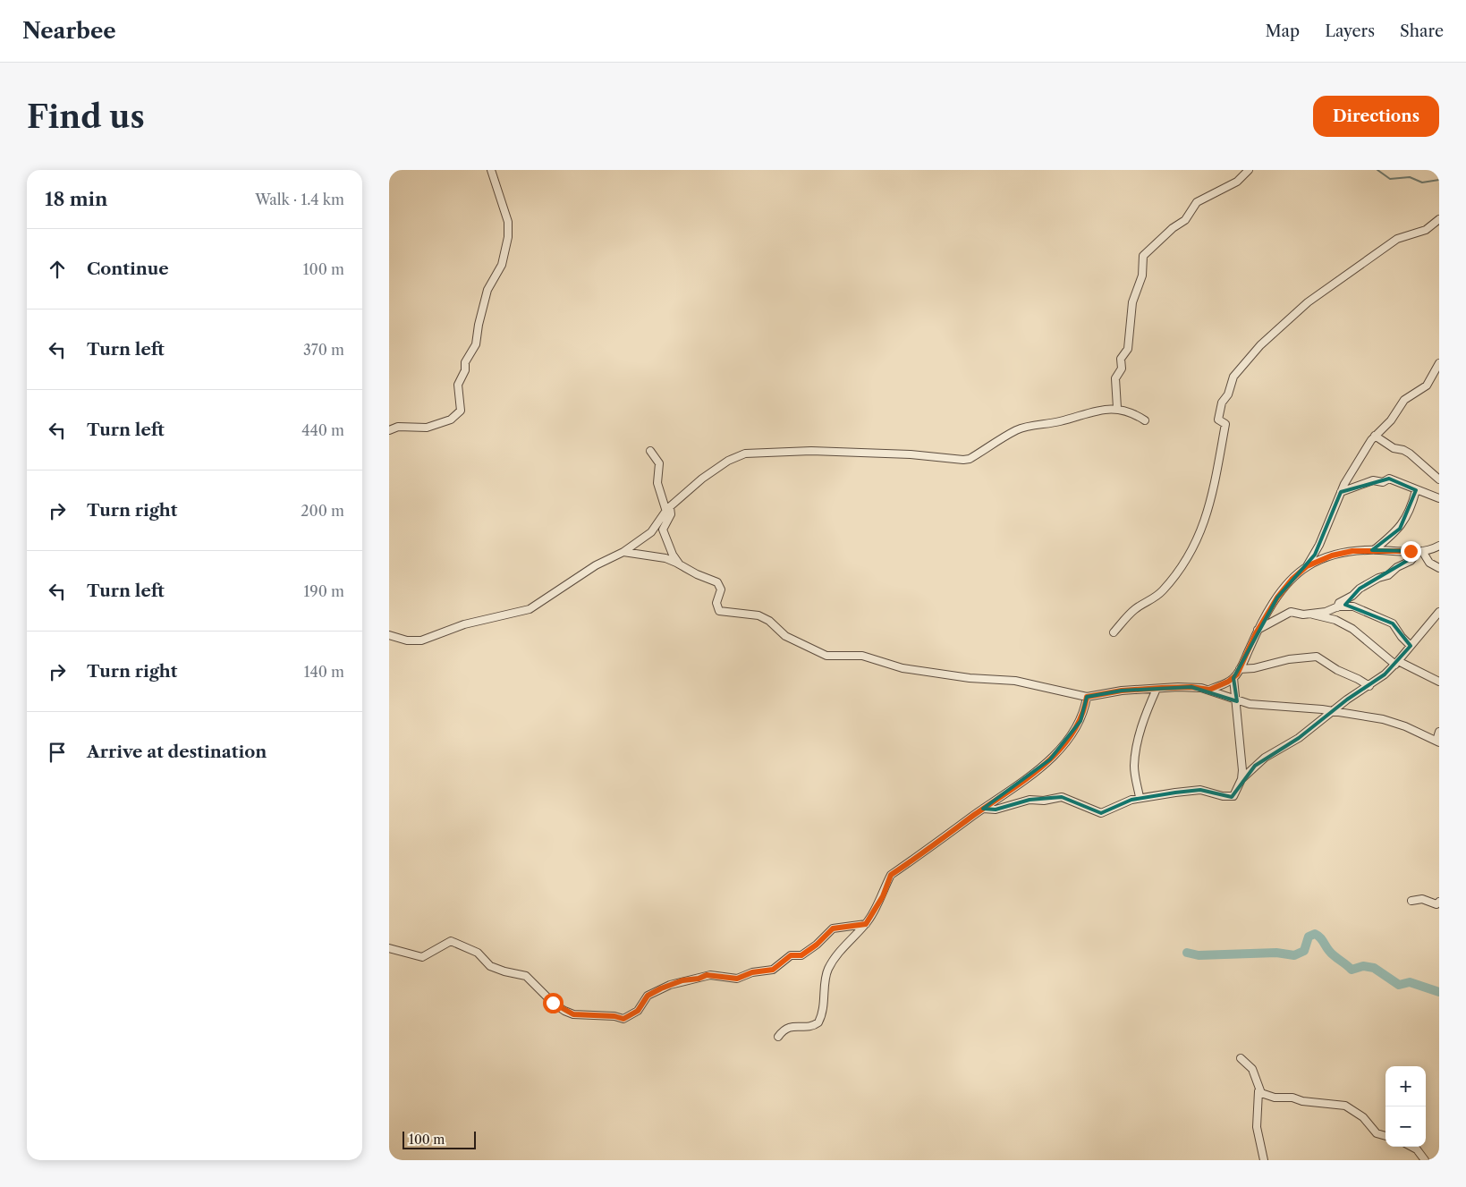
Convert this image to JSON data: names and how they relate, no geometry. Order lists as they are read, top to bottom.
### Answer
{
  "scale_bar": "100 m",
  "page": {
    "header": "Nearbee",
    "nav": ["Map", "Layers", "Share"],
    "buttons": "Directions",
    "title": "Find us",
    "heading": ["18 min", "Walk · 1.4 km"],
    "list": [
      ["Continue", "100 m"],
      ["Turn left", "370 m"],
      ["Turn left", "440 m"],
      ["Turn right", "200 m"],
      ["Turn left", "190 m"],
      ["Turn right", "140 m"],
      "Arrive at destination"
    ],
    "map_buttons": ["+", "−"],
    "scale": "100 m"
  }
}
